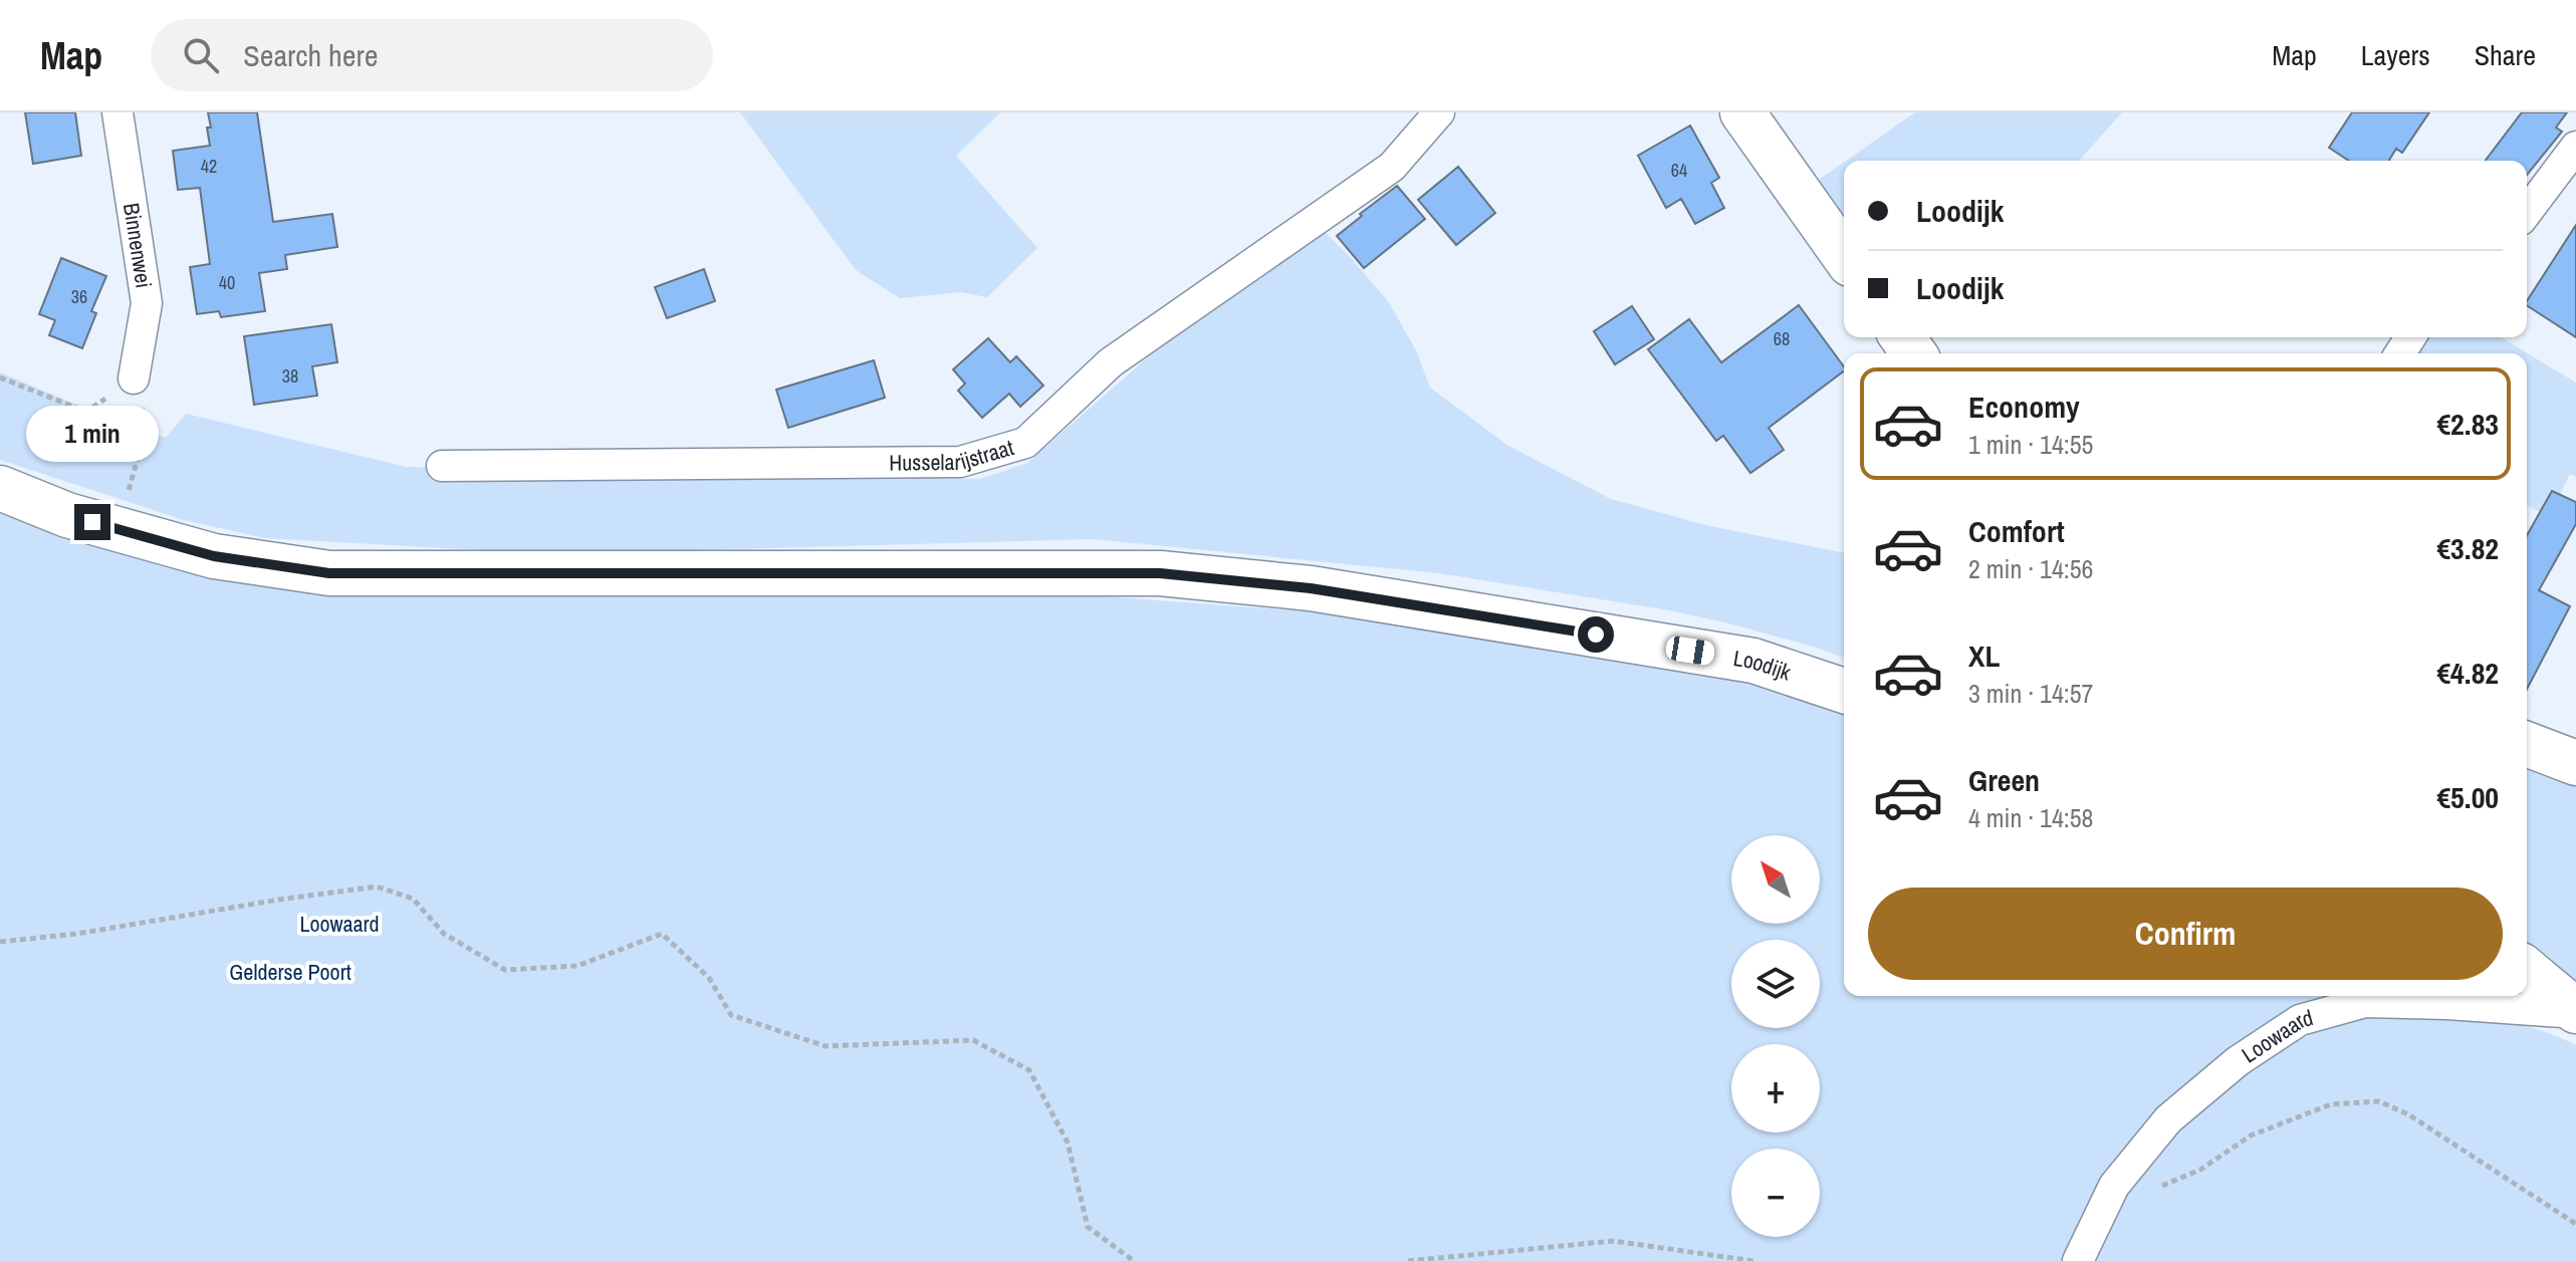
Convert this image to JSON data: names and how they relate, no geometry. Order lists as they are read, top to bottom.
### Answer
{
  "streets": {
    "street": [
      "Binnenwei",
      "Husselarijstraat",
      "Loodijk",
      "Loowaard"
    ]
  },
  "parks": ["Loowaard", "Gelderse Poort"],
  "house_numbers": [
    "42",
    "64",
    "40",
    "36",
    "68",
    "38"
  ],
  "north": "top left",
  "page": {
    "header": "Map",
    "search": "Search here",
    "nav": ["Map", "Layers", "Share"],
    "banner": ["Loodijk", "Loodijk"],
    "list": [
      {
        "name": "Economy",
        "note": "1 min · 14:55",
        "value": "€2.83"
      },
      {
        "name": "Comfort",
        "note": "2 min · 14:56",
        "value": "€3.82"
      },
      {
        "name": "XL",
        "note": "3 min · 14:57",
        "value": "€4.82"
      },
      {
        "name": "Green",
        "note": "4 min · 14:58",
        "value": "€5.00"
      }
    ],
    "bubble": "1 min",
    "map_buttons": ["+", "−"],
    "buttons": "Confirm"
  }
}
